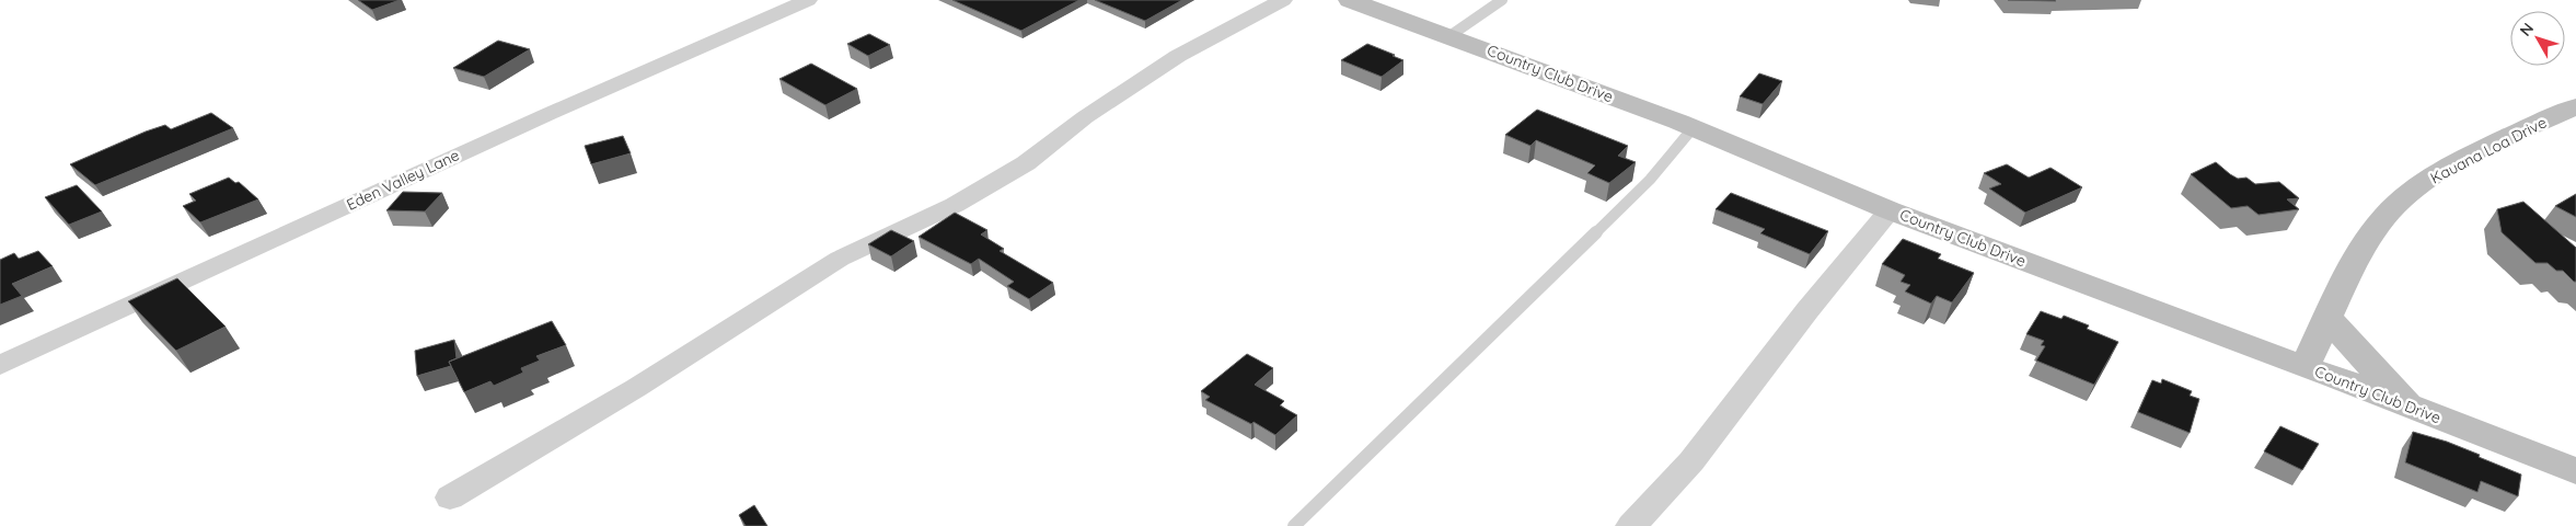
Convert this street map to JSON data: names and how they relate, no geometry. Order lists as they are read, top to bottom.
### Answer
{
  "streets": {
    "street": ["Country Club Drive", "Kauana Loa Drive", "Eden Valley Lane"]
  },
  "crossings": [
    ["Country Club Drive", "Kauana Loa Drive"]
  ],
  "north": "top left"
}
